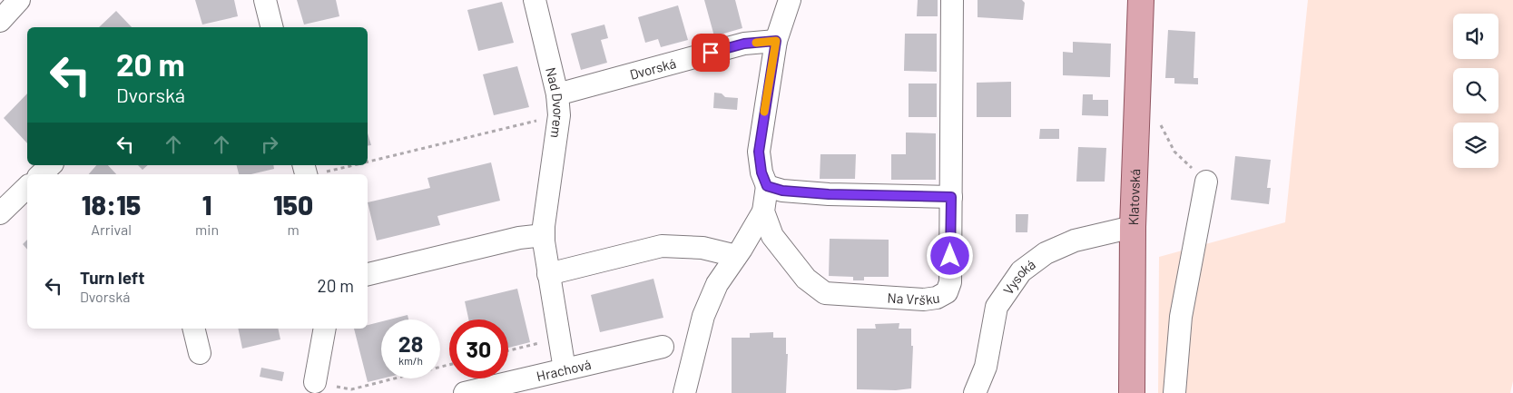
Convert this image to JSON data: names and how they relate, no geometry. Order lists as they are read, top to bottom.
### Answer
{
  "streets": {
    "main road": ["Klatovská"],
    "street": [
      "Dvorská",
      "Nad Dvorem",
      "Vysoká",
      "Na Vršku",
      "Hrachová"
    ]
  },
  "crossings": [
    ["Dvorská", "Nad Dvorem"],
    ["Nad Dvorem", "Hrachová"],
    ["Klatovská", "Vysoká"]
  ],
  "page": {
    "turn": ["20 m", "Dvorská"],
    "eta": [
      "18:15",
      "Arrival",
      "1",
      "min",
      "150",
      "m"
    ],
    "list": [
      {
        "name": "Turn left",
        "note": "Dvorská",
        "value": "20 m"
      }
    ],
    "speed": "28 km/h",
    "limit": "30"
  }
}
